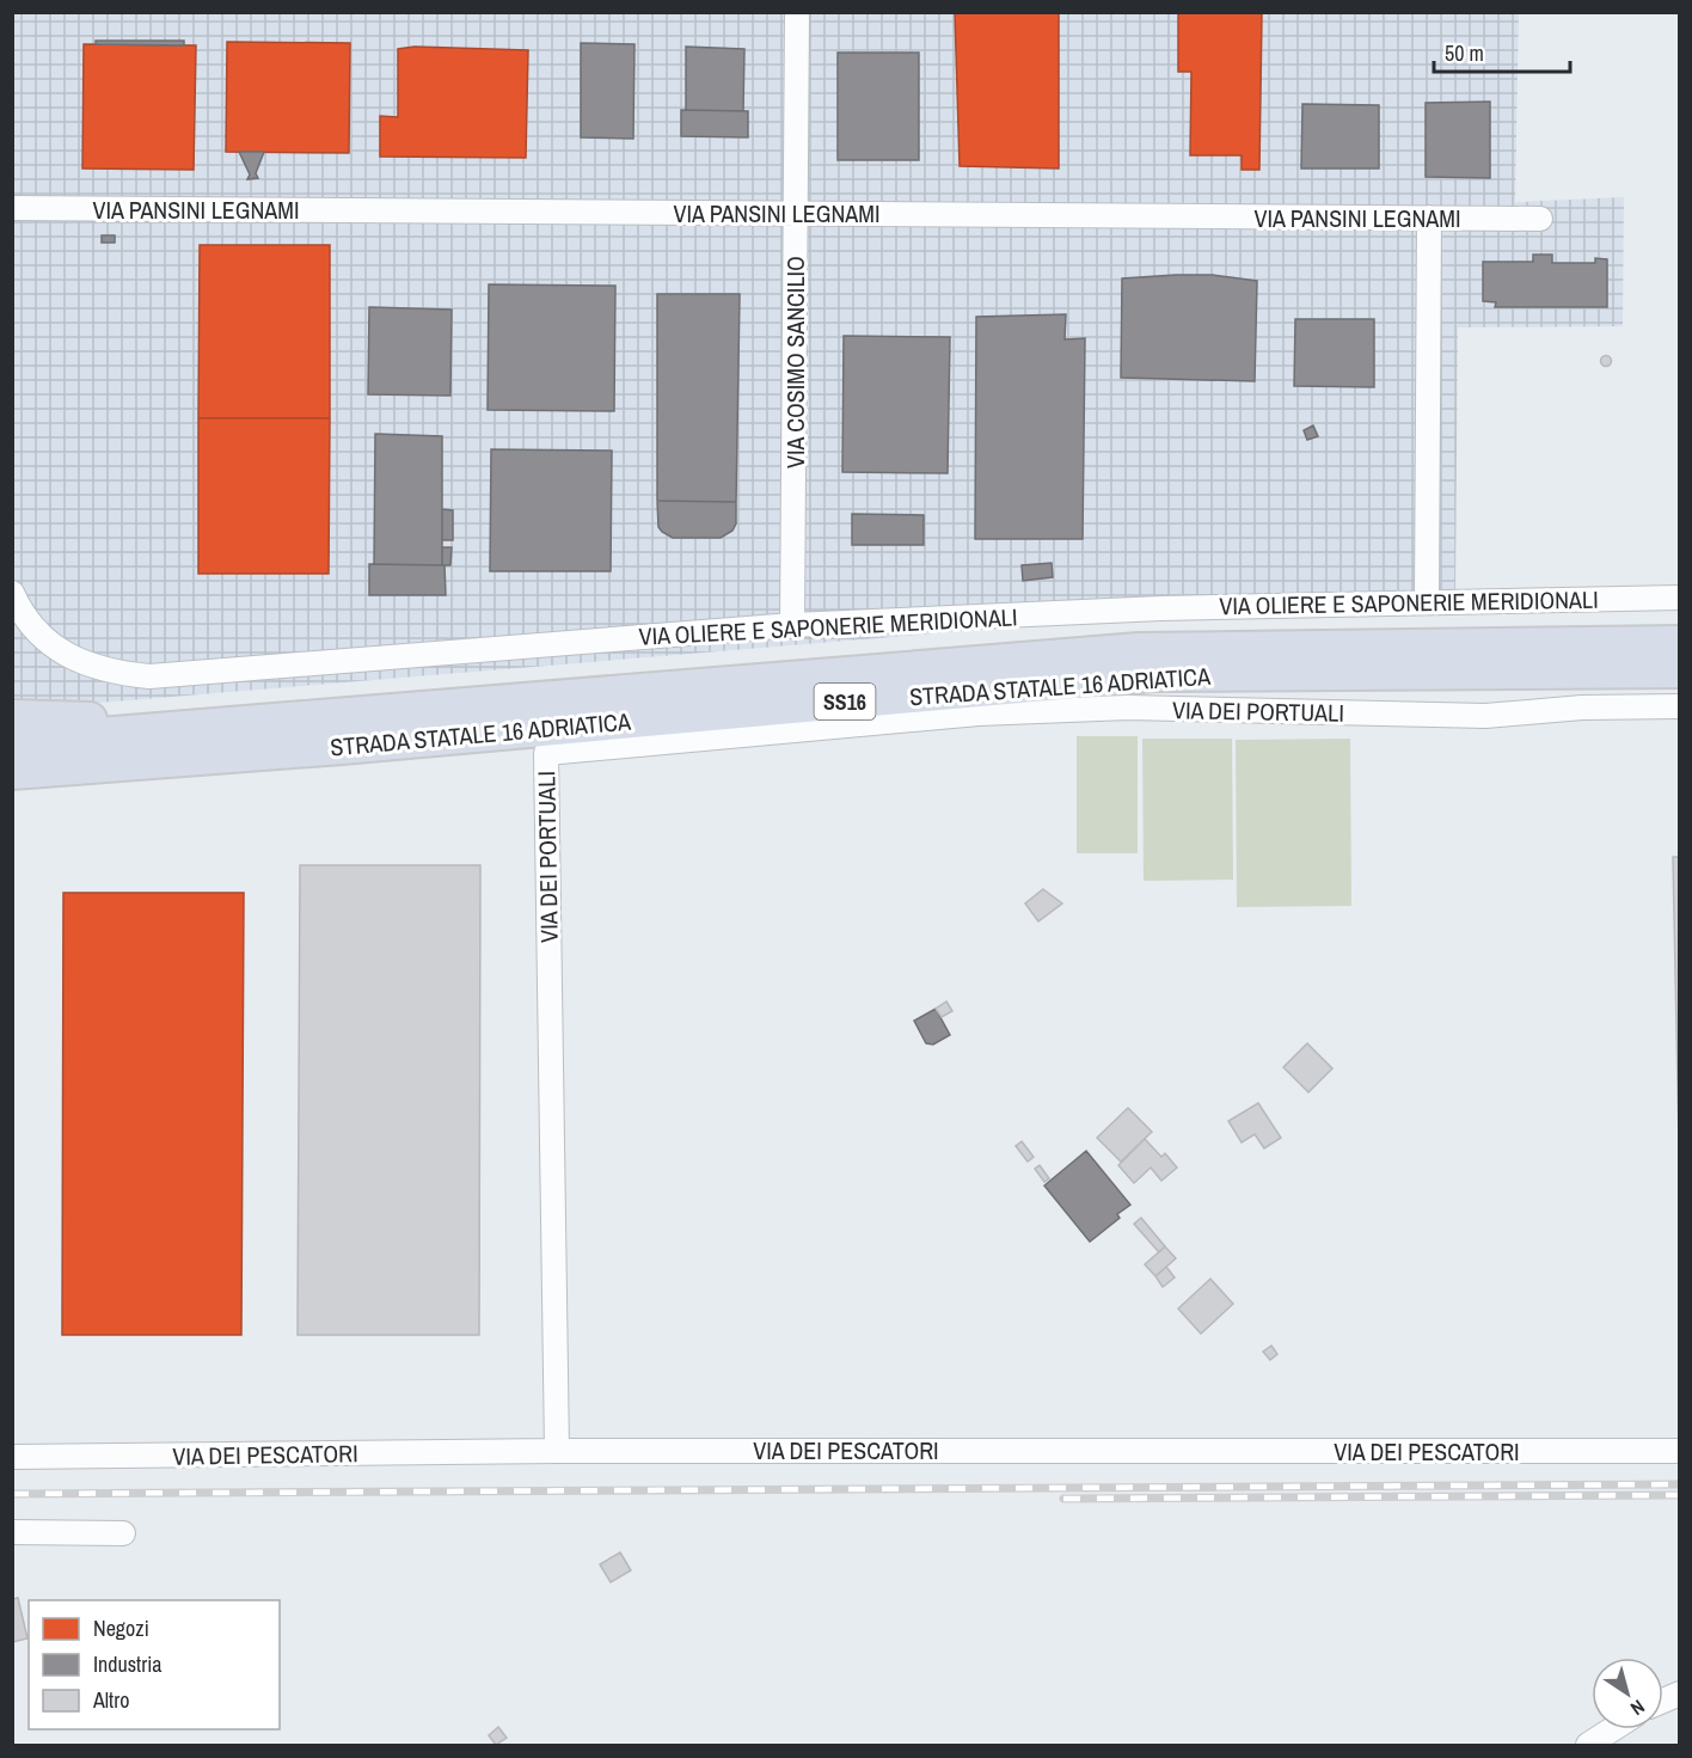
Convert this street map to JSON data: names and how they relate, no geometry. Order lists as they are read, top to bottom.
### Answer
{
  "streets": {
    "highway": ["STRADA STATALE 16 ADRIATICA", "SS16"],
    "street": [
      "VIA PANSINI LEGNAMI",
      "VIA COSIMO SANCILIO",
      "VIA OLIERE E SAPONERIE MERIDIONALI",
      "VIA DEI PORTUALI",
      "VIA DEI PESCATORI"
    ]
  },
  "crossings": [
    ["VIA PANSINI LEGNAMI", "VIA COSIMO SANCILIO"],
    ["VIA COSIMO SANCILIO", "VIA OLIERE E SAPONERIE MERIDIONALI"],
    ["VIA DEI PORTUALI", "VIA DEI PESCATORI"]
  ],
  "legend": ["Negozi", "Industria", "Altro"],
  "scale_bar": "50 m",
  "north": "bottom right"
}
